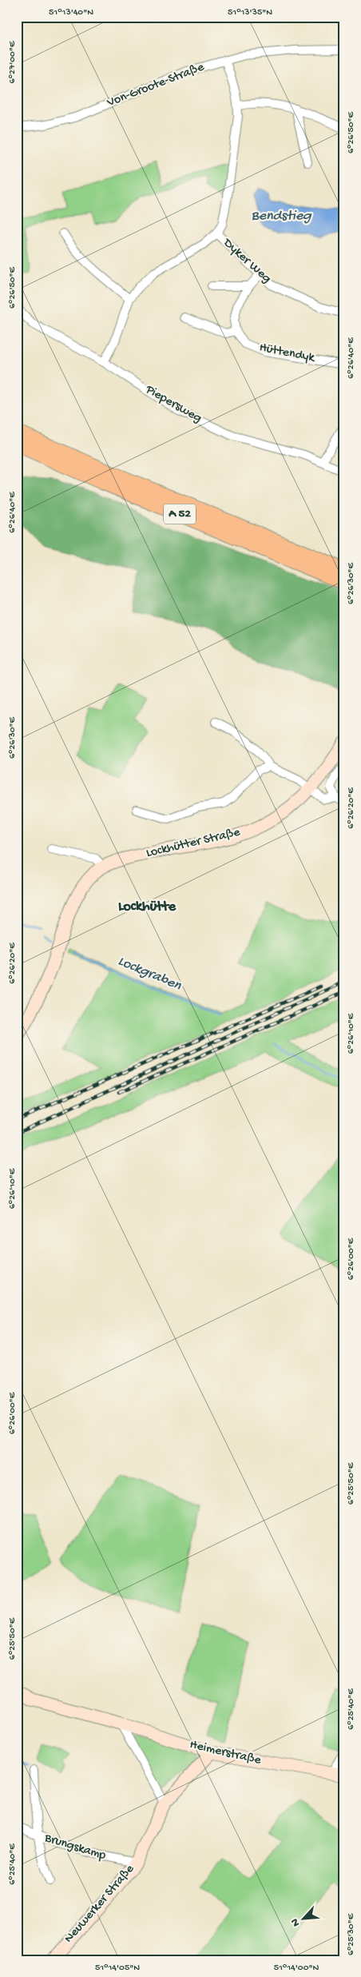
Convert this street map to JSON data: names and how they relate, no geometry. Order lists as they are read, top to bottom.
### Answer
{
  "streets": {
    "highway": ["A 52"],
    "street": [
      "Von-Groote-Straße",
      "Dyker Weg",
      "Hüttendyk",
      "Piepersweg",
      "Lockhütter Straße",
      "Heimerstraße",
      "Brungskamp",
      "Neuwerker Straße"
    ]
  },
  "crossings": [
    ["Heimerstraße", "Neuwerker Straße"],
    ["Brungskamp", "Neuwerker Straße"]
  ],
  "districts": ["Lockhütte"],
  "water": ["Bendstieg", "Lockgraben"],
  "north": "bottom left",
  "coordinates": [
    "51°13'40\"N",
    "51°13'35\"N",
    "6°27'00\"E",
    "6°26'50\"E",
    "6°26'40\"E",
    "6°26'30\"E",
    "6°26'20\"E",
    "6°26'10\"E",
    "6°26'00\"E",
    "6°25'50\"E",
    "6°25'40\"E",
    "6°25'30\"E",
    "51°14'05\"N",
    "51°14'00\"N"
  ]
}
